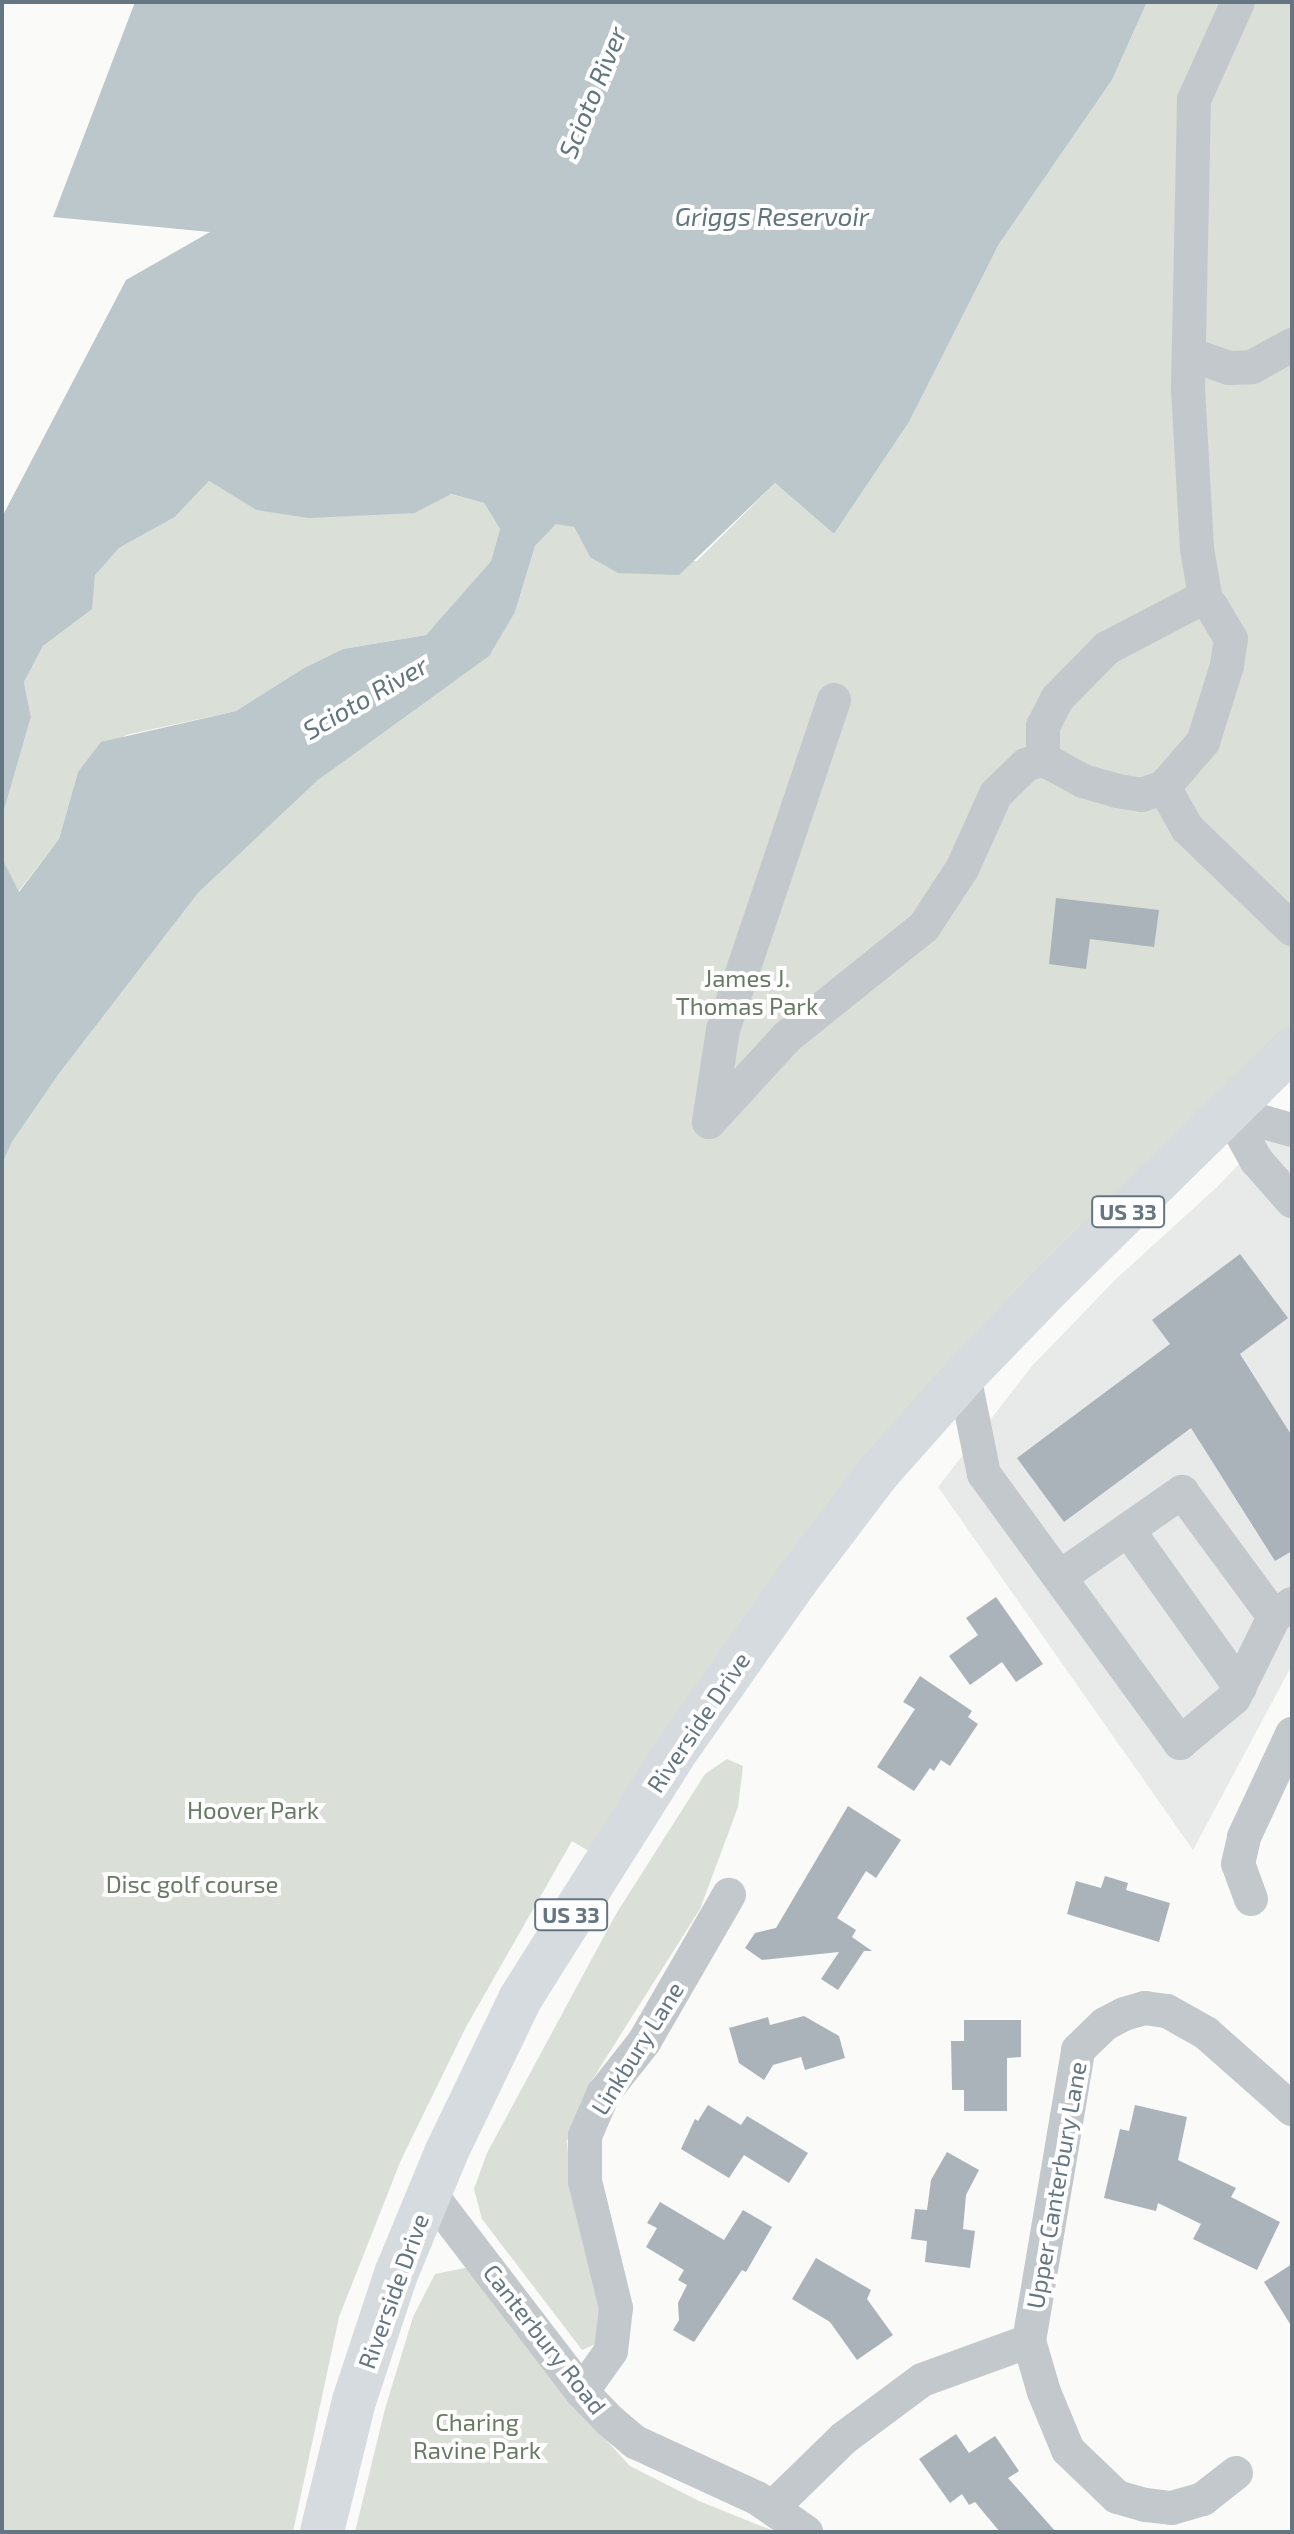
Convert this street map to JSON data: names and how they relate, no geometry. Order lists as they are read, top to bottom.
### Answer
{
  "streets": {
    "main road": ["US 33", "Riverside Drive"],
    "street": ["Linkbury Lane", "Upper Canterbury Lane", "Canterbury Road"]
  },
  "crossings": [
    ["Riverside Drive", "Canterbury Road"],
    ["Linkbury Lane", "Canterbury Road"]
  ],
  "water": ["Scioto River", "Griggs Reservoir"],
  "parks": [
    "James J. Thomas Park",
    "Hoover Park",
    "Disc golf course",
    "Charing Ravine Park"
  ]
}
